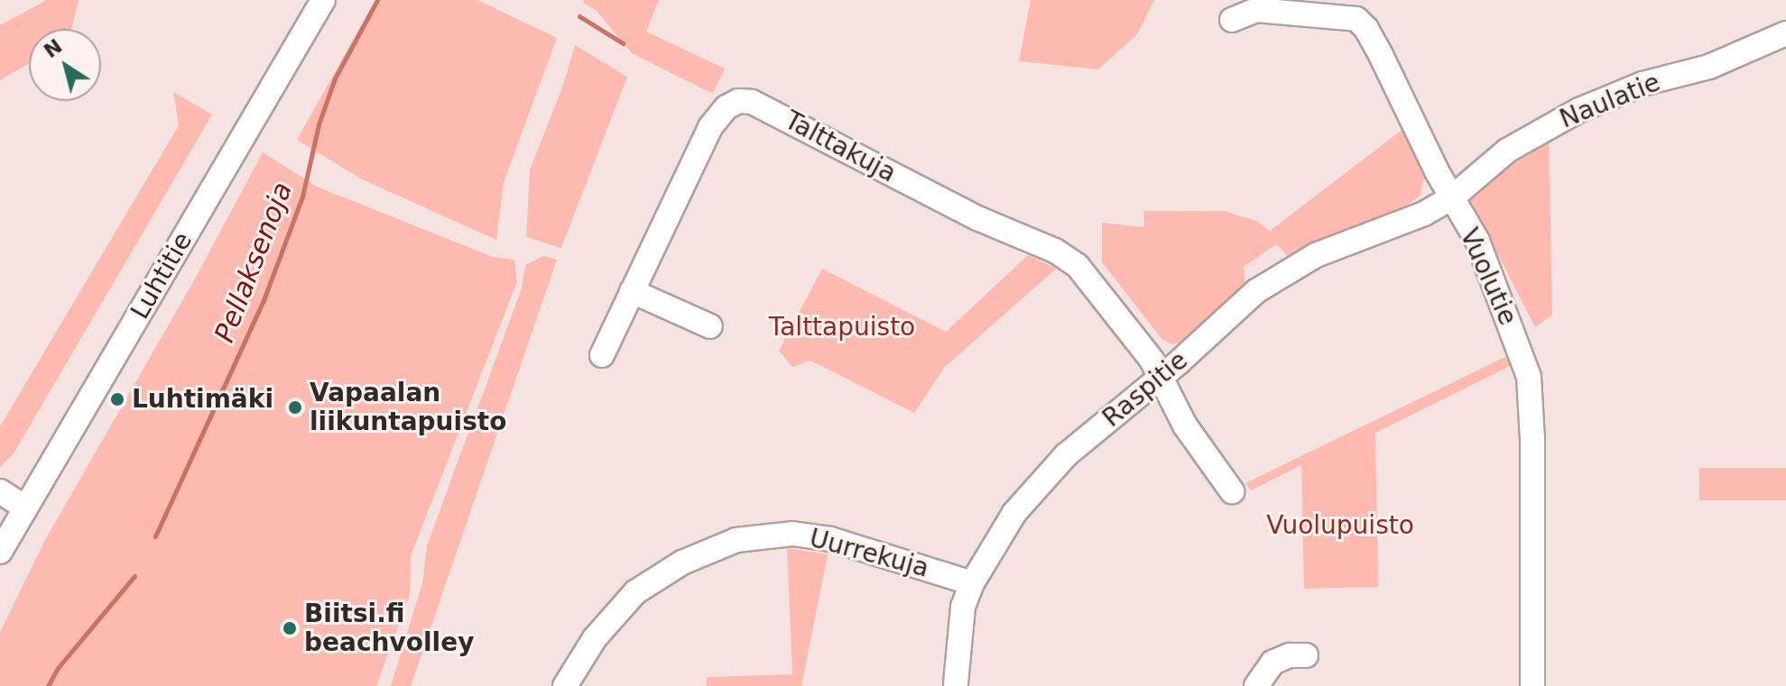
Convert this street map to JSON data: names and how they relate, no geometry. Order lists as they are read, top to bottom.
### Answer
{
  "streets": {
    "street": [
      "Naulatie",
      "Talttakuja",
      "Luhtitie",
      "Vuolutie",
      "Raspitie",
      "Uurrekuja"
    ]
  },
  "crossings": [
    ["Naulatie", "Vuolutie"],
    ["Naulatie", "Raspitie"],
    ["Talttakuja", "Raspitie"],
    ["Vuolutie", "Raspitie"],
    ["Raspitie", "Uurrekuja"]
  ],
  "water": ["Pellaksenoja"],
  "parks": ["Talttapuisto", "Vuolupuisto"],
  "places": ["Luhtimäki", "Vapaalan liikuntapuisto", "Biitsi.fi beachvolley"],
  "north": "top left"
}
